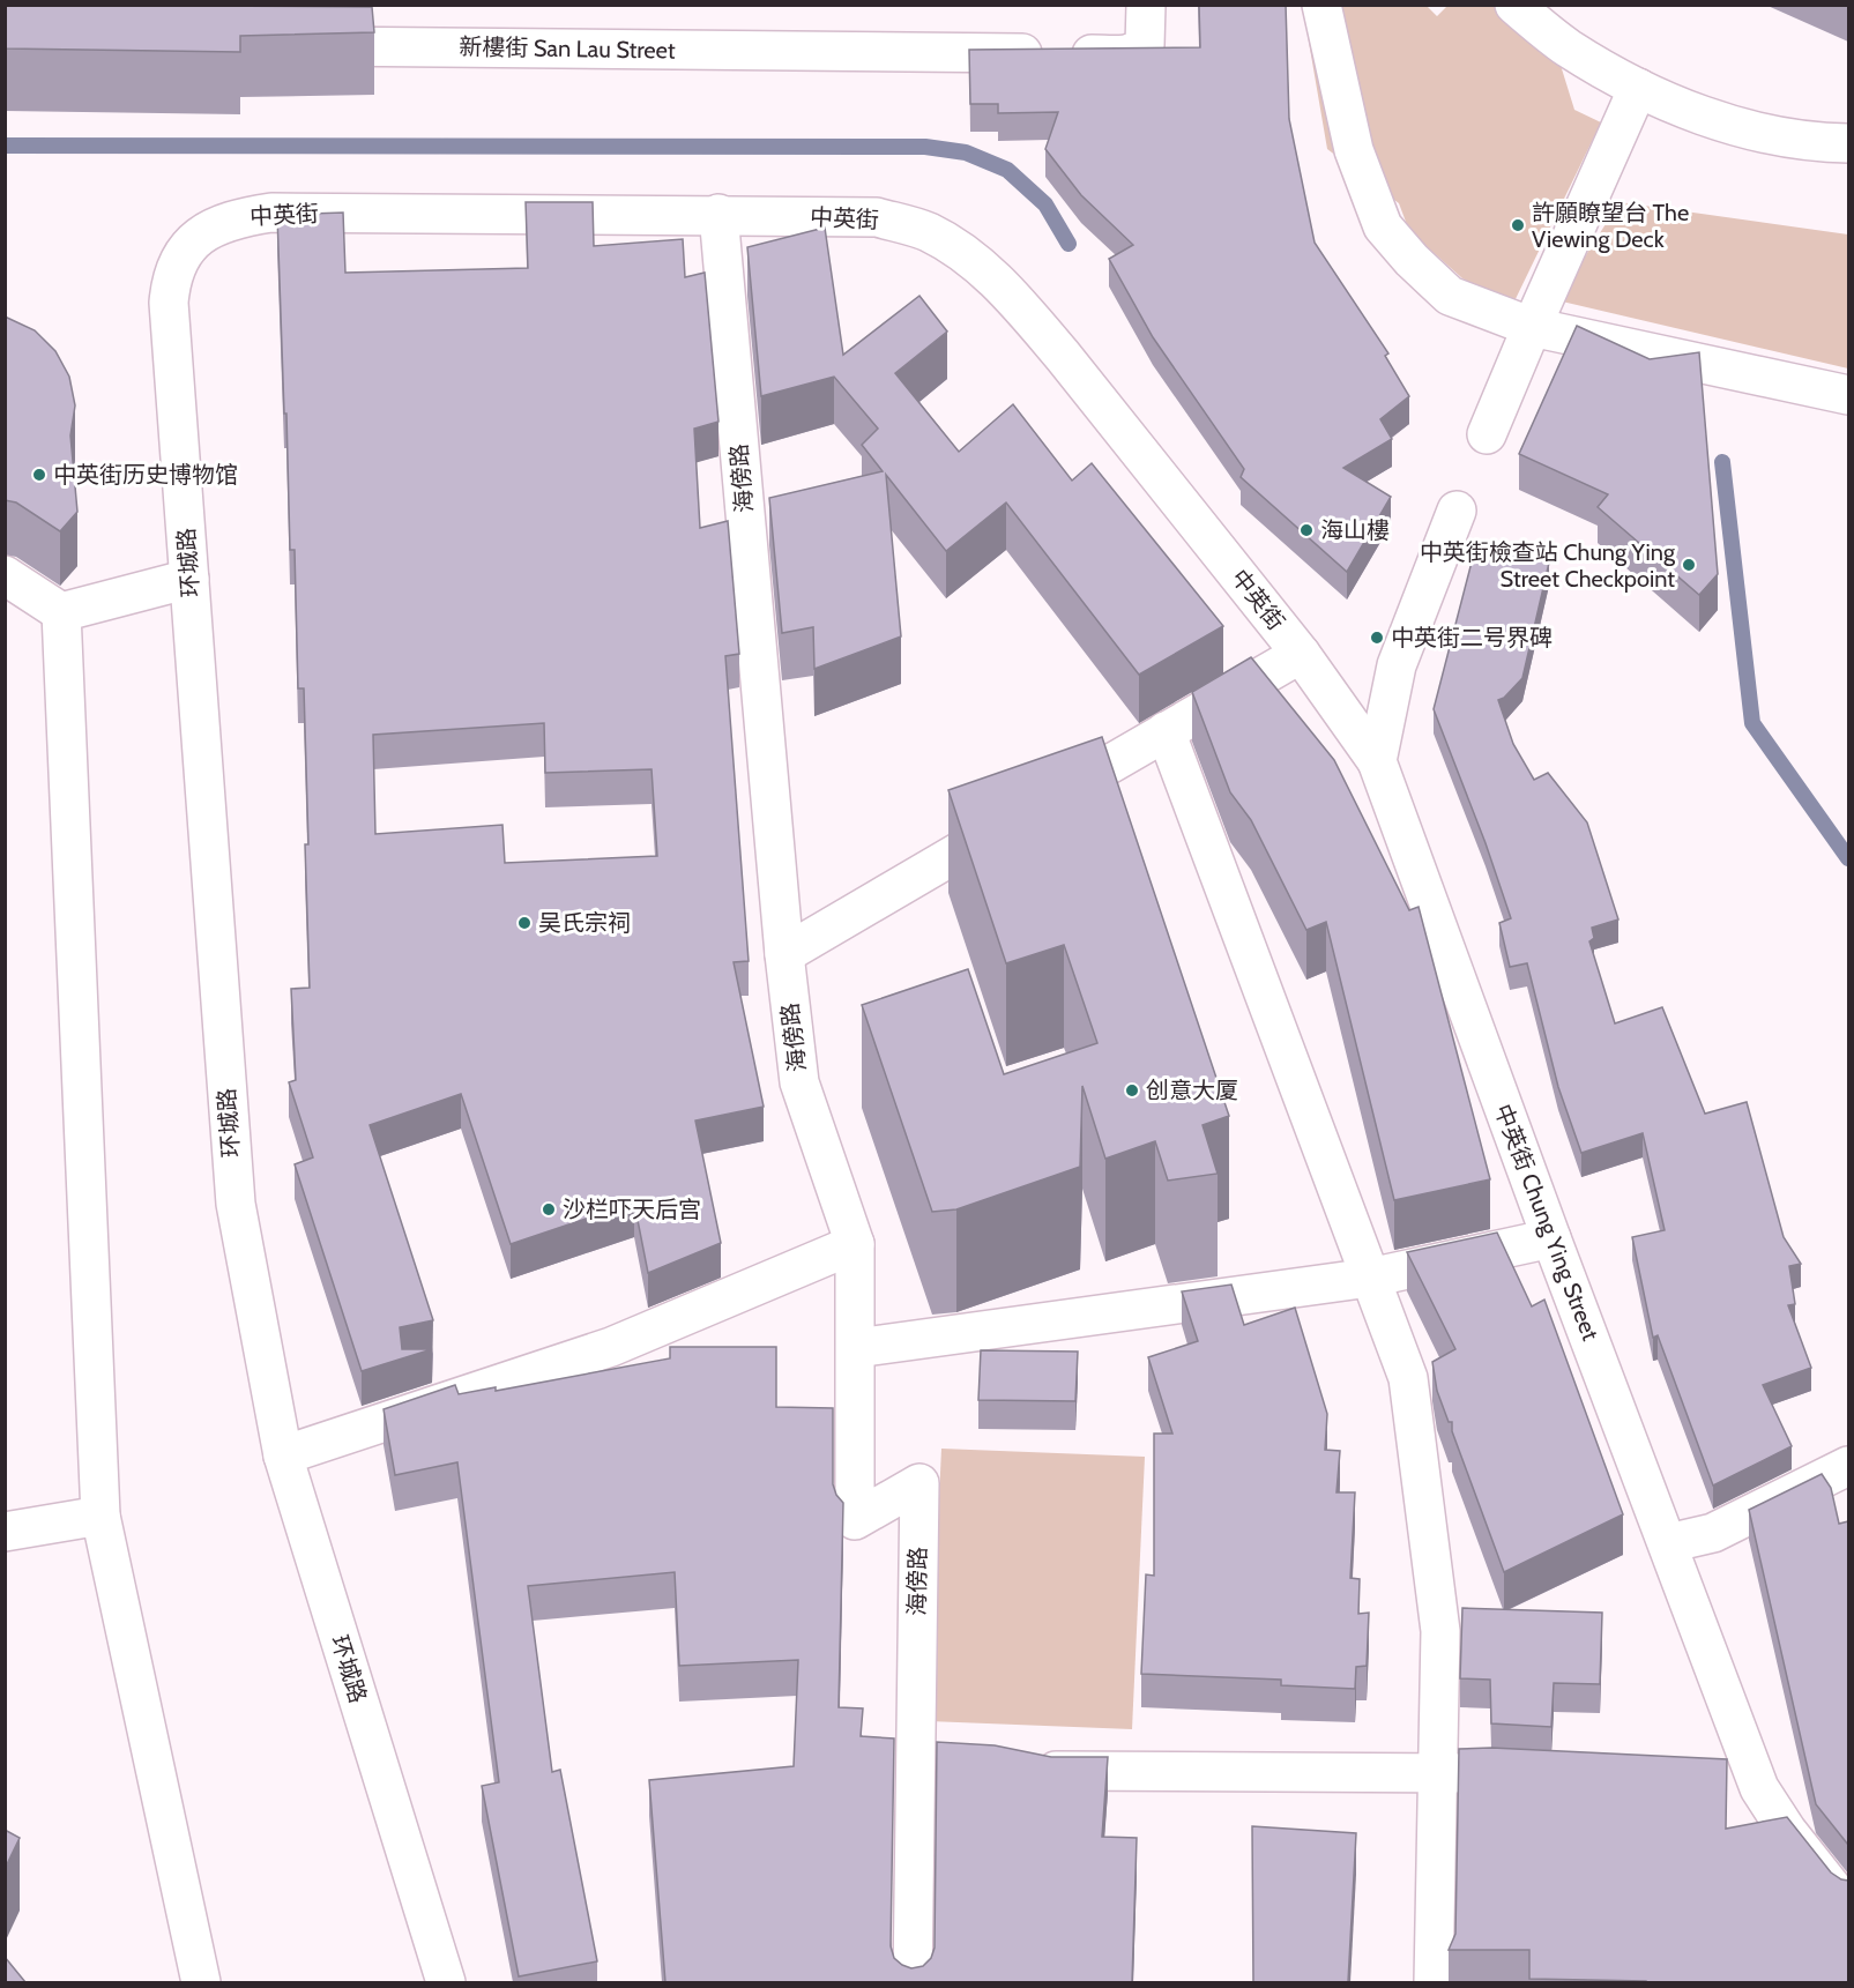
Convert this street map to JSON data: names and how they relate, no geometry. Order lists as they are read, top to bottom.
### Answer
{
  "streets": {
    "street": [
      "新樓街 San Lau Street",
      "中英街",
      "海傍路",
      "环城路",
      "中英街 Chung Ying Street"
    ]
  },
  "crossings": [
    ["中英街", "海傍路"],
    ["中英街", "环城路"],
    ["中英街", "中英街 Chung Ying Street"]
  ],
  "places": [
    "許願瞭望台 The Viewing Deck",
    "中英街历史博物馆",
    "海山樓",
    "中英街檢查站 Chung Ying Street Checkpoint",
    "中英街二号界碑",
    "吴氏宗祠",
    "创意大厦",
    "沙栏吓天后宫"
  ]
}
